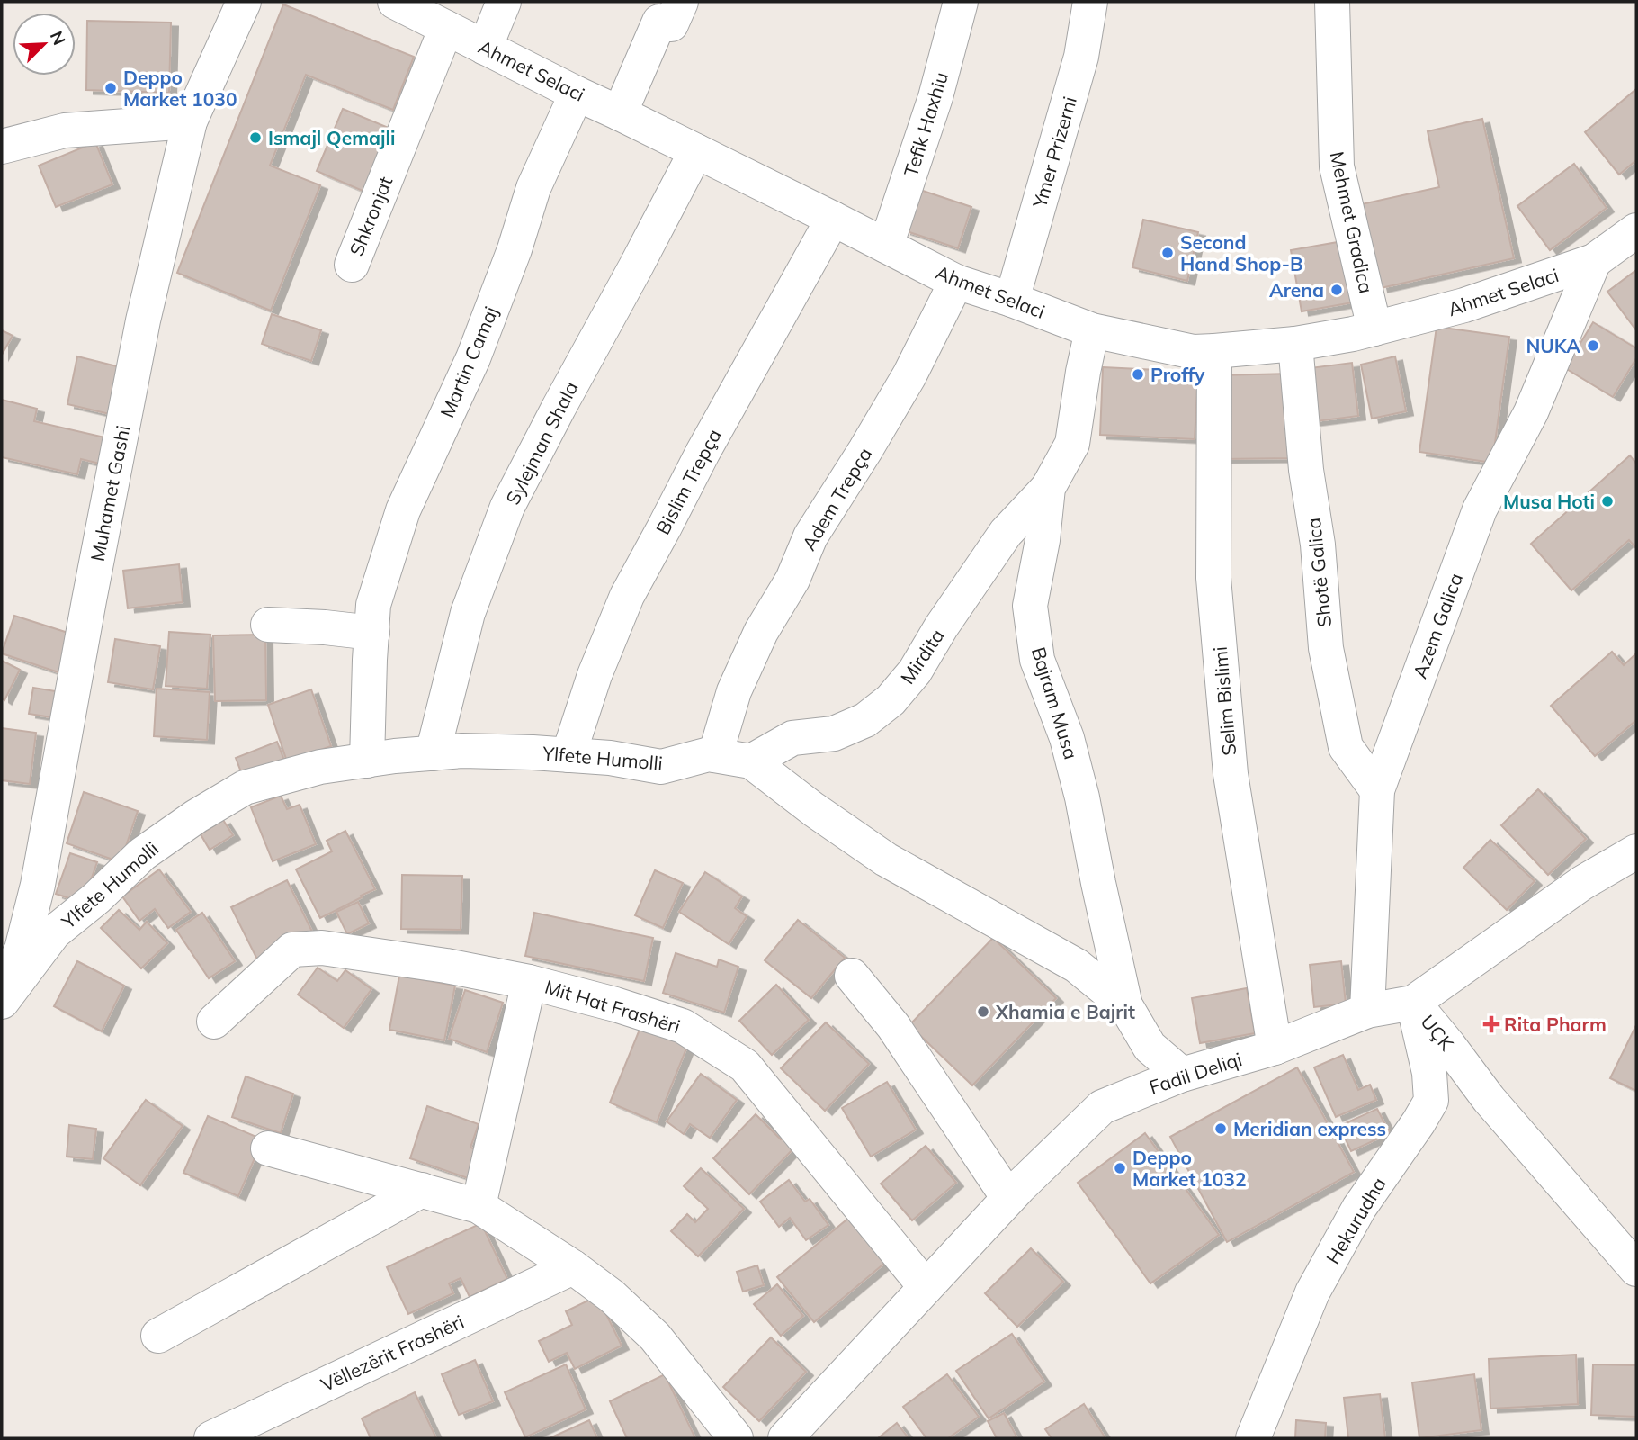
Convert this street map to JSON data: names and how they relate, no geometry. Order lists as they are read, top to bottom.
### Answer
{
  "streets": {
    "street": [
      "Ahmet Selaci",
      "Tefik Haxhiu",
      "Ymer Prizerni",
      "Shkronjat",
      "Mehmet Gradica",
      "Martin Camaj",
      "Sylejman Shala",
      "Bislim Trepça",
      "Muhamet Gashi",
      "Adem Trepça",
      "Shotë Galica",
      "Azem Galica",
      "Mirdita",
      "Selim Bislimi",
      "Bajram Musa",
      "Ylfete Humolli",
      "Mit Hat Frashëri",
      "UÇK",
      "Fadil Deliqi",
      "Hekurudha",
      "Vëllezërit Frashëri"
    ]
  },
  "crossings": [
    ["Ahmet Selaci", "Tefik Haxhiu"],
    ["Ahmet Selaci", "Ymer Prizerni"],
    ["Ahmet Selaci", "Shkronjat"],
    ["Ahmet Selaci", "Mehmet Gradica"],
    ["Ahmet Selaci", "Martin Camaj"],
    ["Ahmet Selaci", "Sylejman Shala"],
    ["Ahmet Selaci", "Bislim Trepça"],
    ["Ahmet Selaci", "Adem Trepça"],
    ["Ahmet Selaci", "Shotë Galica"],
    ["Ahmet Selaci", "Azem Galica"],
    ["Ahmet Selaci", "Selim Bislimi"],
    ["Ahmet Selaci", "Bajram Musa"],
    ["Martin Camaj", "Ylfete Humolli"],
    ["Sylejman Shala", "Ylfete Humolli"],
    ["Bislim Trepça", "Ylfete Humolli"],
    ["Adem Trepça", "Ylfete Humolli"],
    ["Shotë Galica", "Azem Galica"],
    ["Azem Galica", "Fadil Deliqi"],
    ["Mirdita", "Bajram Musa"],
    ["Mirdita", "Ylfete Humolli"],
    ["Selim Bislimi", "Fadil Deliqi"],
    ["Bajram Musa", "Ylfete Humolli"],
    ["Ylfete Humolli", "Fadil Deliqi"],
    ["Mit Hat Frashëri", "Fadil Deliqi"],
    ["UÇK", "Fadil Deliqi"],
    ["UÇK", "Hekurudha"],
    ["Fadil Deliqi", "Hekurudha"]
  ],
  "places": {
    "other": [
      "Deppo Market 1030",
      "Ismajl Qemajli",
      "Second Hand Shop-B",
      "Arena",
      "NUKA",
      "Proffy",
      "Musa Hoti",
      "Xhamia e Bajrit",
      "Meridian express",
      "Deppo Market 1032"
    ],
    "health": ["Rita Pharm"]
  },
  "north": "top right"
}
